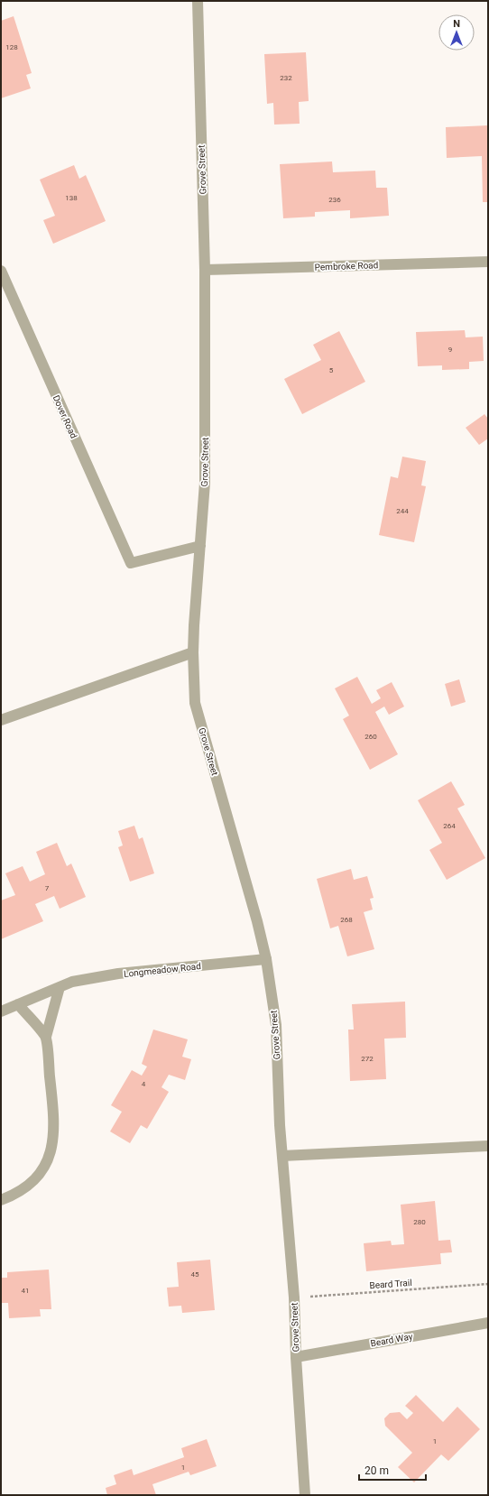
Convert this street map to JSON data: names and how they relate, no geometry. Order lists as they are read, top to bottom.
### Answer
{
  "streets": {
    "street": [
      "Grove Street",
      "Pembroke Road",
      "Dover Road",
      "Longmeadow Road",
      "Beard Way"
    ],
    "path": ["Beard Trail"]
  },
  "crossings": [
    ["Grove Street", "Pembroke Road"],
    ["Grove Street", "Dover Road"],
    ["Grove Street", "Longmeadow Road"],
    ["Grove Street", "Beard Trail"],
    ["Grove Street", "Beard Way"]
  ],
  "house_numbers": [
    "128",
    "232",
    "138",
    "236",
    "9",
    "5",
    "244",
    "260",
    "264",
    "7",
    "268",
    "272",
    "4",
    "280",
    "45",
    "41",
    "1",
    "1"
  ],
  "scale_bar": "20 m",
  "north": "top"
}
